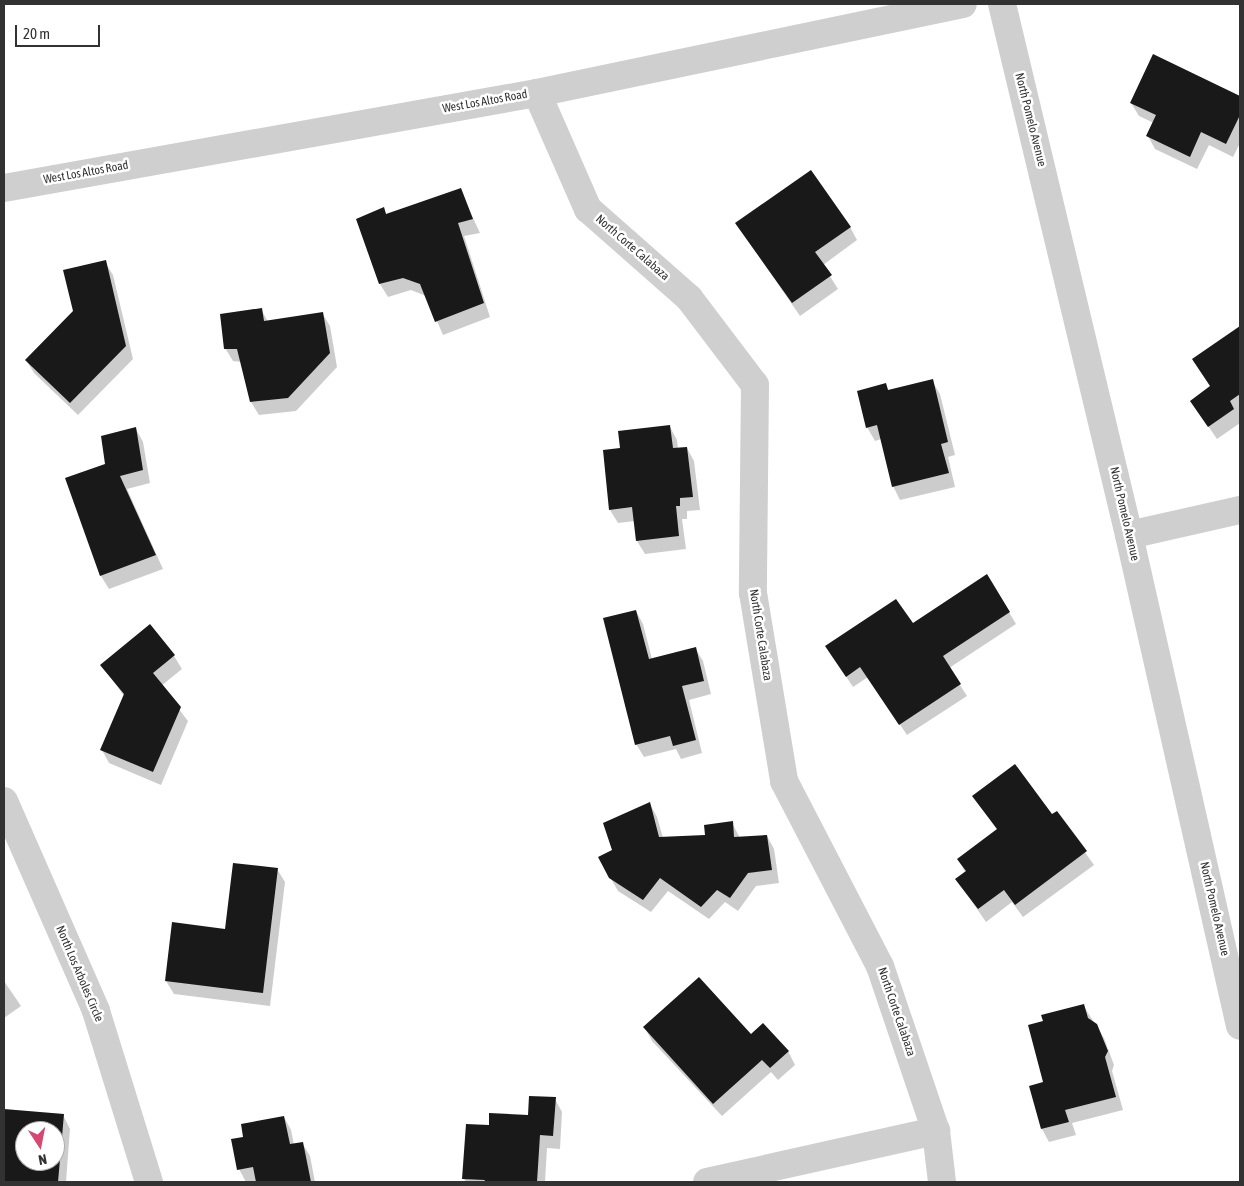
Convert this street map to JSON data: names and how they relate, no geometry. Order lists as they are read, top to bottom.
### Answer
{
  "streets": {
    "street": [
      "West Los Altos Road",
      "North Pomelo Avenue",
      "North Corte Calabaza",
      "North Los Arboles Circle"
    ]
  },
  "crossings": [
    ["West Los Altos Road", "North Corte Calabaza"]
  ],
  "scale_bar": "20 m",
  "north": "bottom"
}
